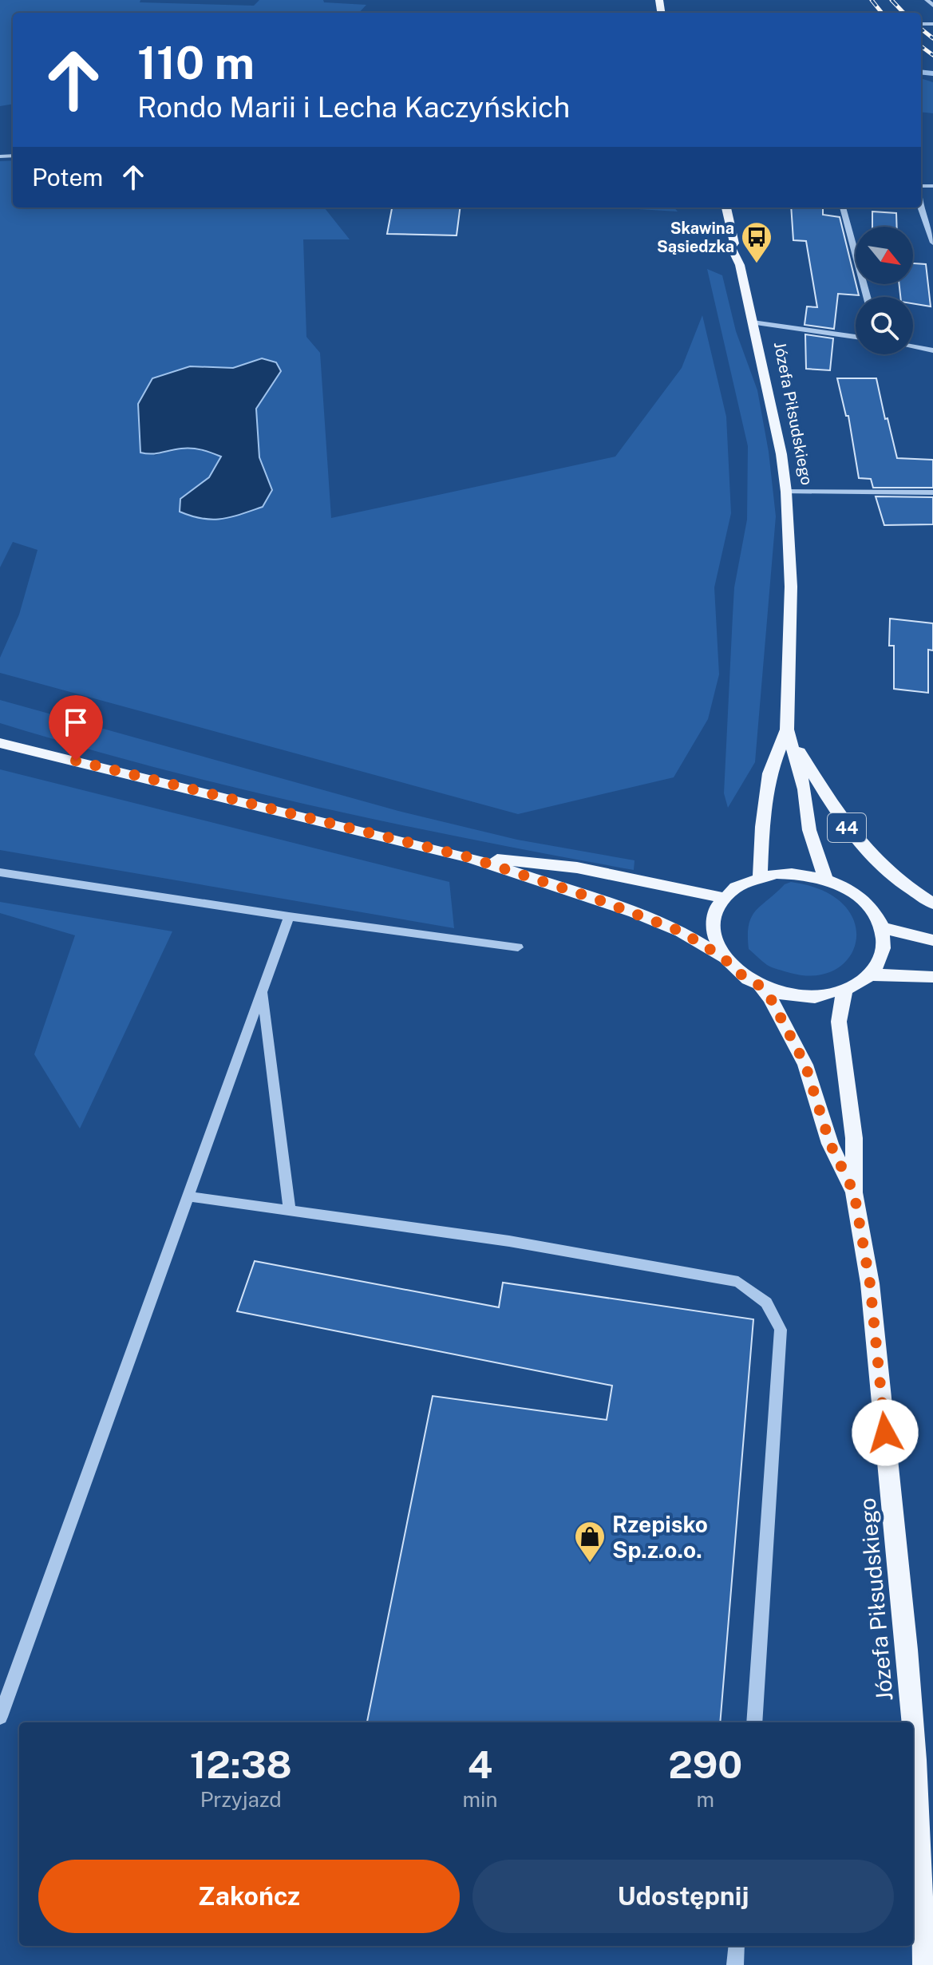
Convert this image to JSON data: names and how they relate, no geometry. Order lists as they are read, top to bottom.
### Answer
{
  "streets": {
    "main road": ["Józefa Piłsudskiego", "44"]
  },
  "crossings": [
    ["Józefa Piłsudskiego", "44"]
  ],
  "places": {
    "bus stop": ["Skawina Sąsiedzka"],
    "shop": ["Rzepisko Sp.z.o.o."]
  },
  "north": "bottom right",
  "page": {
    "turn": ["110 m", "Rondo Marii i Lecha Kaczyńskich"],
    "then": "Potem",
    "eta": [
      "12:38",
      "Przyjazd",
      "4",
      "min",
      "290",
      "m"
    ],
    "buttons": ["Zakończ", "Udostępnij"]
  }
}
